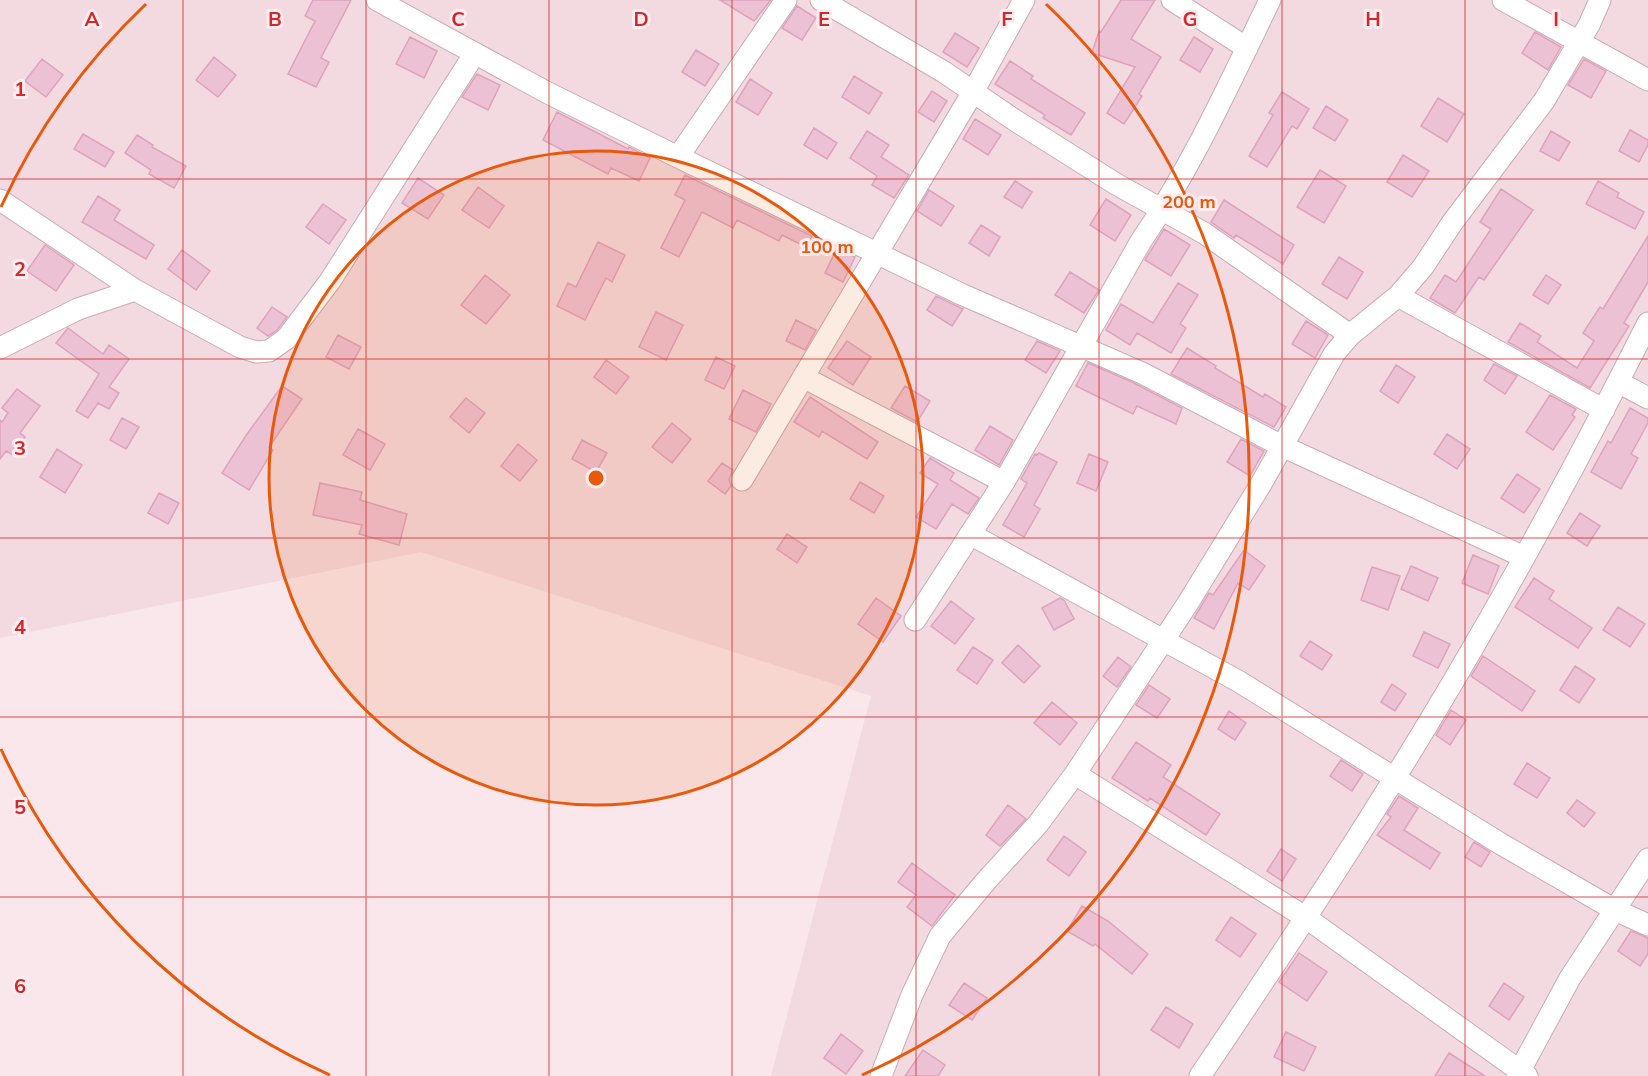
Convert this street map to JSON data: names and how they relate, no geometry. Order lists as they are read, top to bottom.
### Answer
{
  "grid": {
    "columns": [
      "A",
      "B",
      "C",
      "D",
      "E",
      "F",
      "G",
      "H",
      "I"
    ],
    "rows": [
      "1",
      "2",
      "3",
      "4",
      "5",
      "6"
    ]
  },
  "rings": ["200 m", "100 m"]
}
